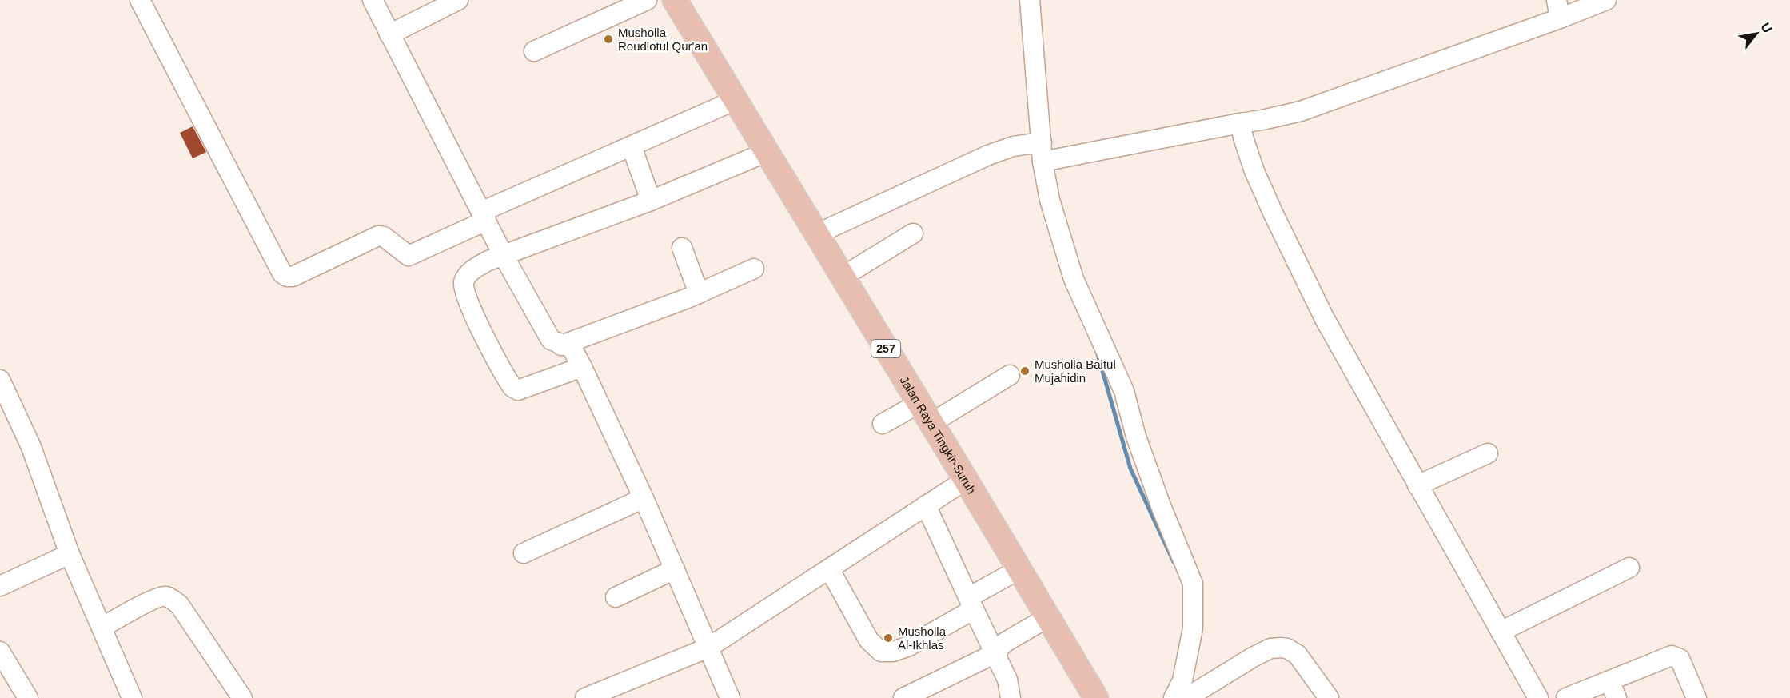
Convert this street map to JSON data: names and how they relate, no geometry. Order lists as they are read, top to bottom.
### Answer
{
  "streets": {
    "main road": ["257", "Jalan Raya Tingkir-Suruh"]
  },
  "places": ["Musholla Roudlotul Qur'an", "Musholla Baitul Mujahidin", "Musholla Al-Ikhlas"],
  "north": "top right"
}
